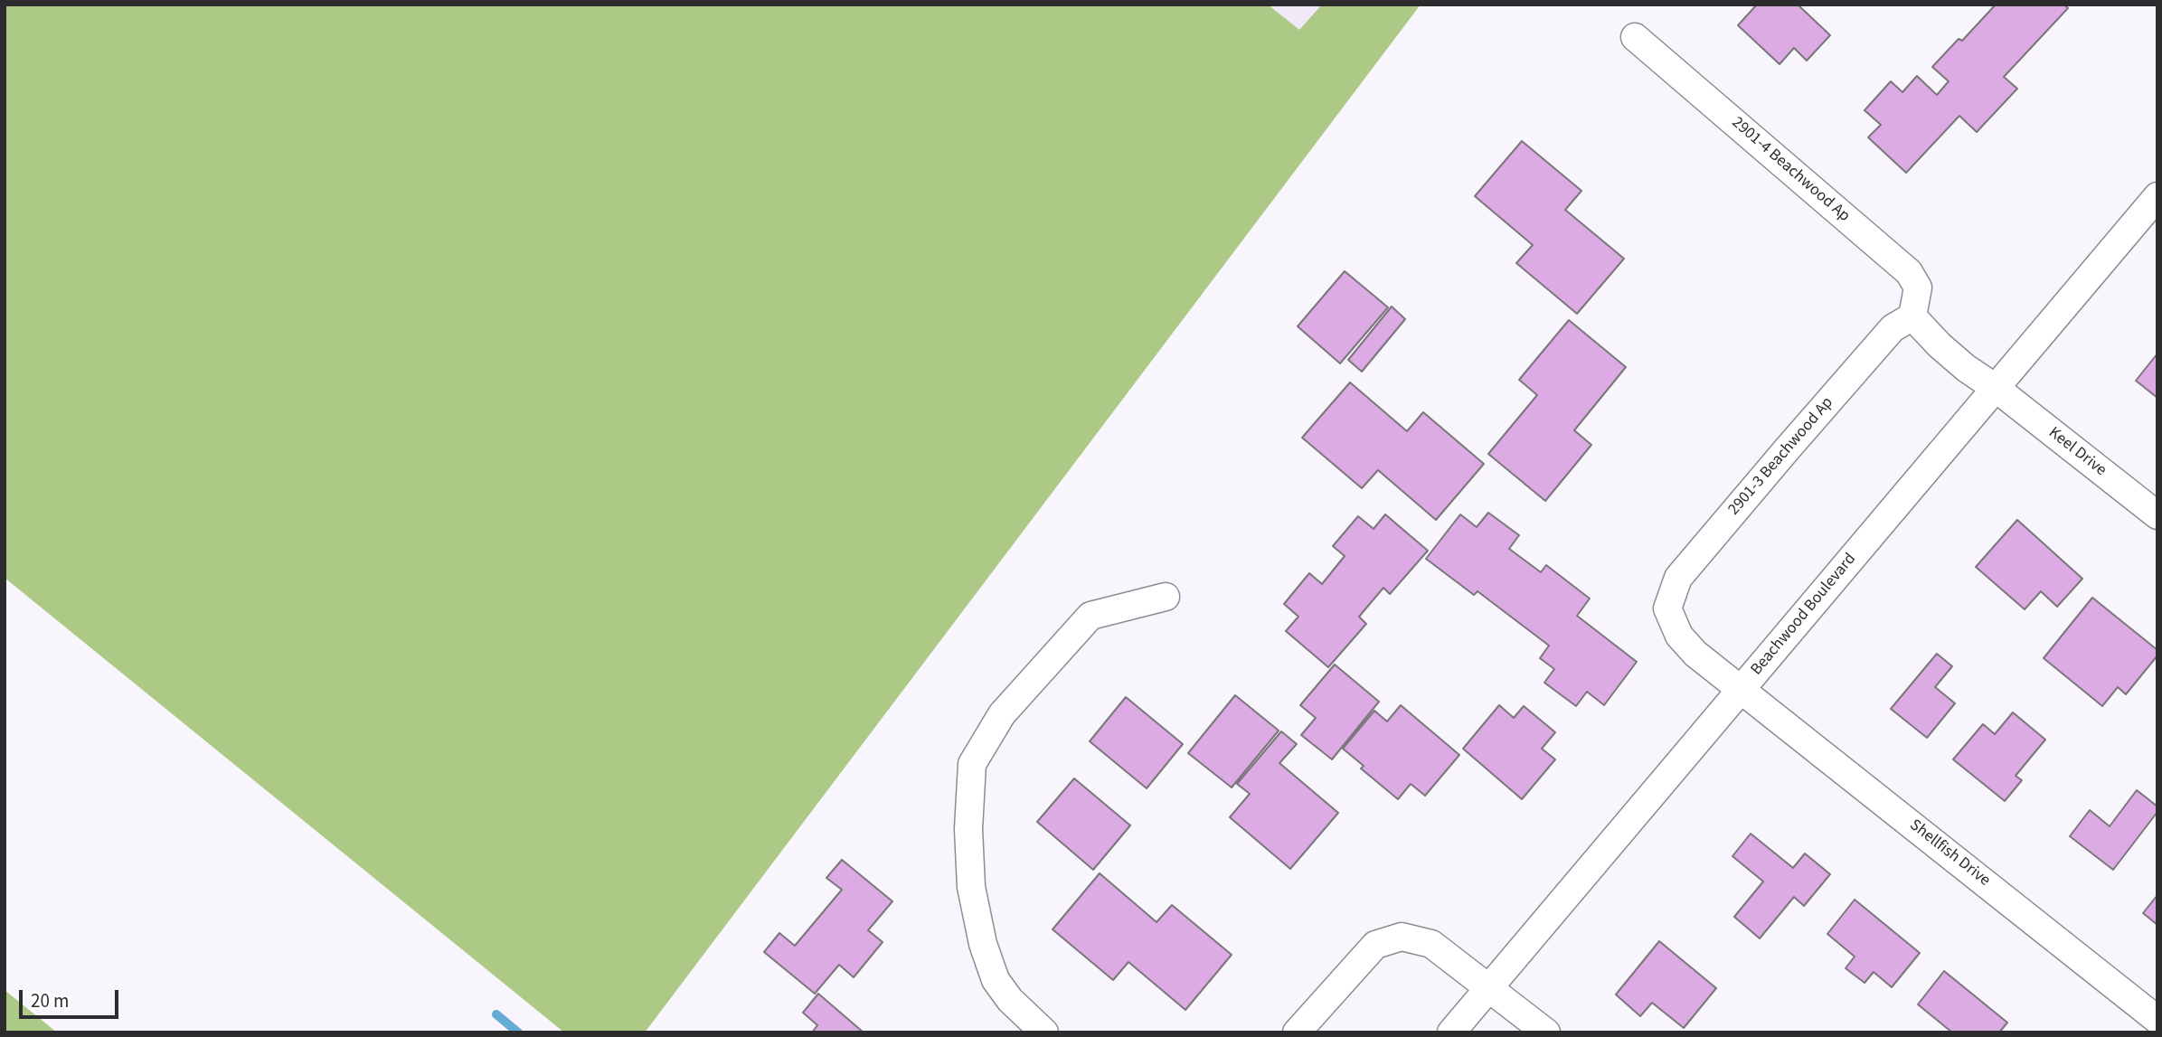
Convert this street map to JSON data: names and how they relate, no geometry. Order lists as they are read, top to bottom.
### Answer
{
  "streets": {
    "street": [
      "2901-4 Beachwood Ap",
      "Keel Drive",
      "2901-3 Beachwood Ap",
      "Beachwood Boulevard",
      "Shellfish Drive"
    ]
  },
  "crossings": [
    ["2901-4 Beachwood Ap", "2901-3 Beachwood Ap"],
    ["Keel Drive", "Beachwood Boulevard"],
    ["2901-3 Beachwood Ap", "Beachwood Boulevard"],
    ["2901-3 Beachwood Ap", "Shellfish Drive"],
    ["Beachwood Boulevard", "Shellfish Drive"]
  ],
  "scale_bar": "20 m"
}
